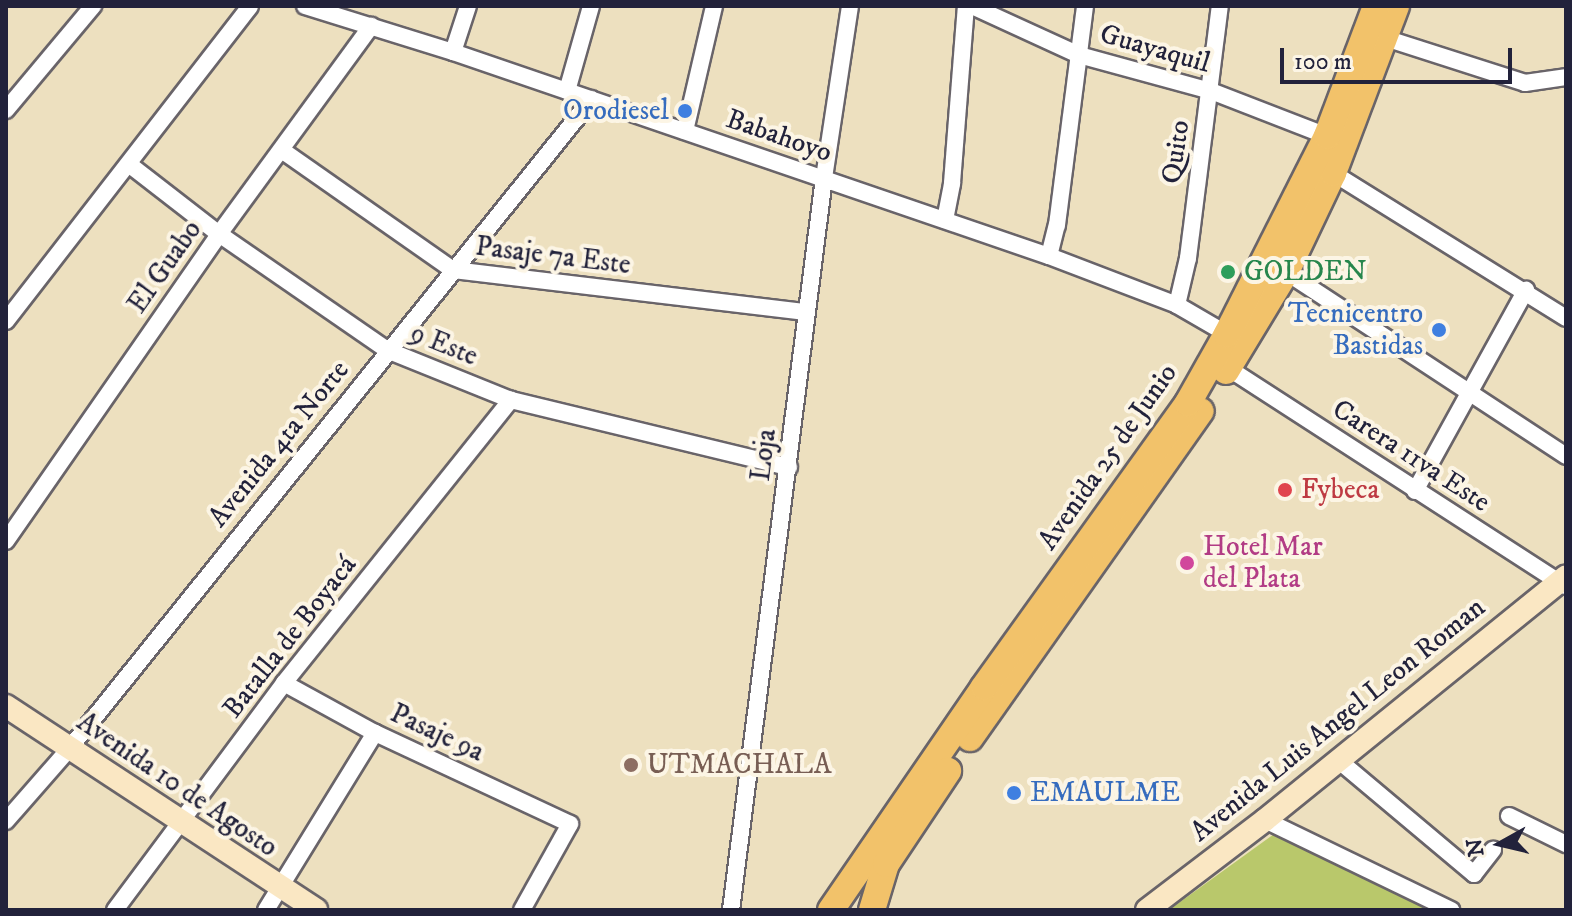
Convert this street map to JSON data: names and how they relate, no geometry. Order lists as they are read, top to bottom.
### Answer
{
  "streets": {
    "main road": ["Avenida 25 de Junio", "Avenida Luis Angel Leon Roman", "Avenida 10 de Agosto"],
    "street": [
      "Guayaquil",
      "Babahoyo",
      "Quito",
      "Pasaje 7a Este",
      "El Guabo",
      "9 Este",
      "Avenida 4ta Norte",
      "Loja",
      "Carera 11va Este",
      "Batalla de Boyacá",
      "Pasaje 9a"
    ]
  },
  "crossings": [
    ["Guayaquil", "Quito"],
    ["Guayaquil", "Avenida 25 de Junio"],
    ["Babahoyo", "Quito"],
    ["Babahoyo", "El Guabo"],
    ["Babahoyo", "Avenida 4ta Norte"],
    ["Babahoyo", "Loja"],
    ["Babahoyo", "Avenida 25 de Junio"],
    ["Pasaje 7a Este", "El Guabo"],
    ["Pasaje 7a Este", "Avenida 4ta Norte"],
    ["Pasaje 7a Este", "Loja"],
    ["El Guabo", "9 Este"],
    ["9 Este", "Avenida 4ta Norte"],
    ["9 Este", "Loja"],
    ["9 Este", "Batalla de Boyacá"],
    ["Avenida 4ta Norte", "Avenida 10 de Agosto"],
    ["Carera 11va Este", "Avenida 25 de Junio"],
    ["Carera 11va Este", "Avenida Luis Angel Leon Roman"],
    ["Batalla de Boyacá", "Pasaje 9a"],
    ["Batalla de Boyacá", "Avenida 10 de Agosto"]
  ],
  "places": [
    "Orodiesel",
    "GOLDEN",
    "Tecnicentro Bastidas",
    "Fybeca",
    "Hotel Mar del Plata",
    "UTMACHALA",
    "EMAULME"
  ],
  "scale_bar": "100 m",
  "north": "left"
}
